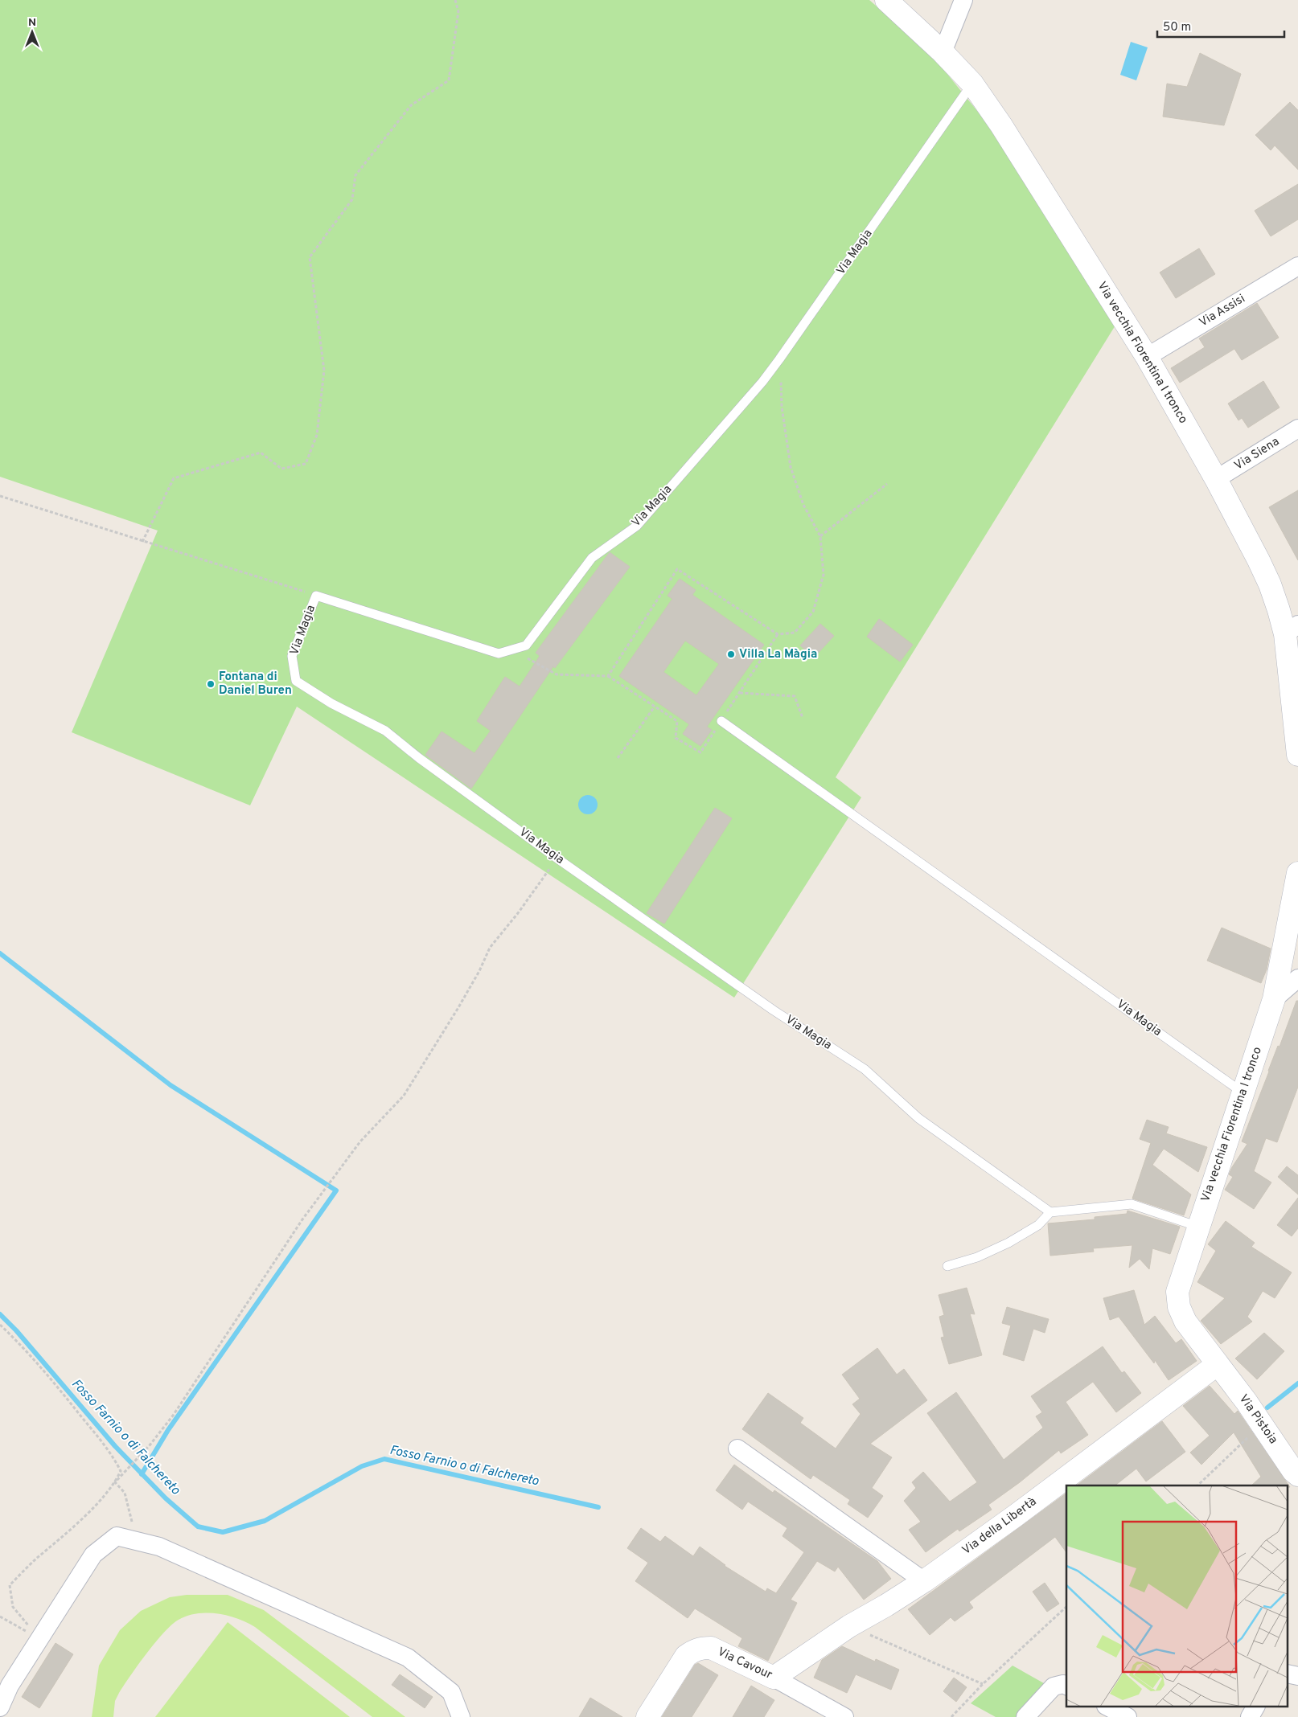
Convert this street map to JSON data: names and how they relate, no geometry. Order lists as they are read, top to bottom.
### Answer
{
  "streets": {
    "street": [
      "Via Assisi",
      "Via vecchia Fiorentina I tronco",
      "Via Siena",
      "Via Pistoia",
      "Via della Libertà",
      "Via Cavour"
    ],
    "lane": ["Via Magia"]
  },
  "crossings": [
    ["Via Magia", "Via vecchia Fiorentina I tronco"],
    ["Via Assisi", "Via vecchia Fiorentina I tronco"],
    ["Via vecchia Fiorentina I tronco", "Via Siena"],
    ["Via vecchia Fiorentina I tronco", "Via Pistoia"],
    ["Via vecchia Fiorentina I tronco", "Via della Libertà"],
    ["Via Pistoia", "Via della Libertà"],
    ["Via della Libertà", "Via Cavour"]
  ],
  "water": ["Fosso Farnio o di Falchereto"],
  "places": ["Villa La Màgia", "Fontana di Daniel Buren"],
  "scale_bar": "50 m",
  "north": "top"
}
